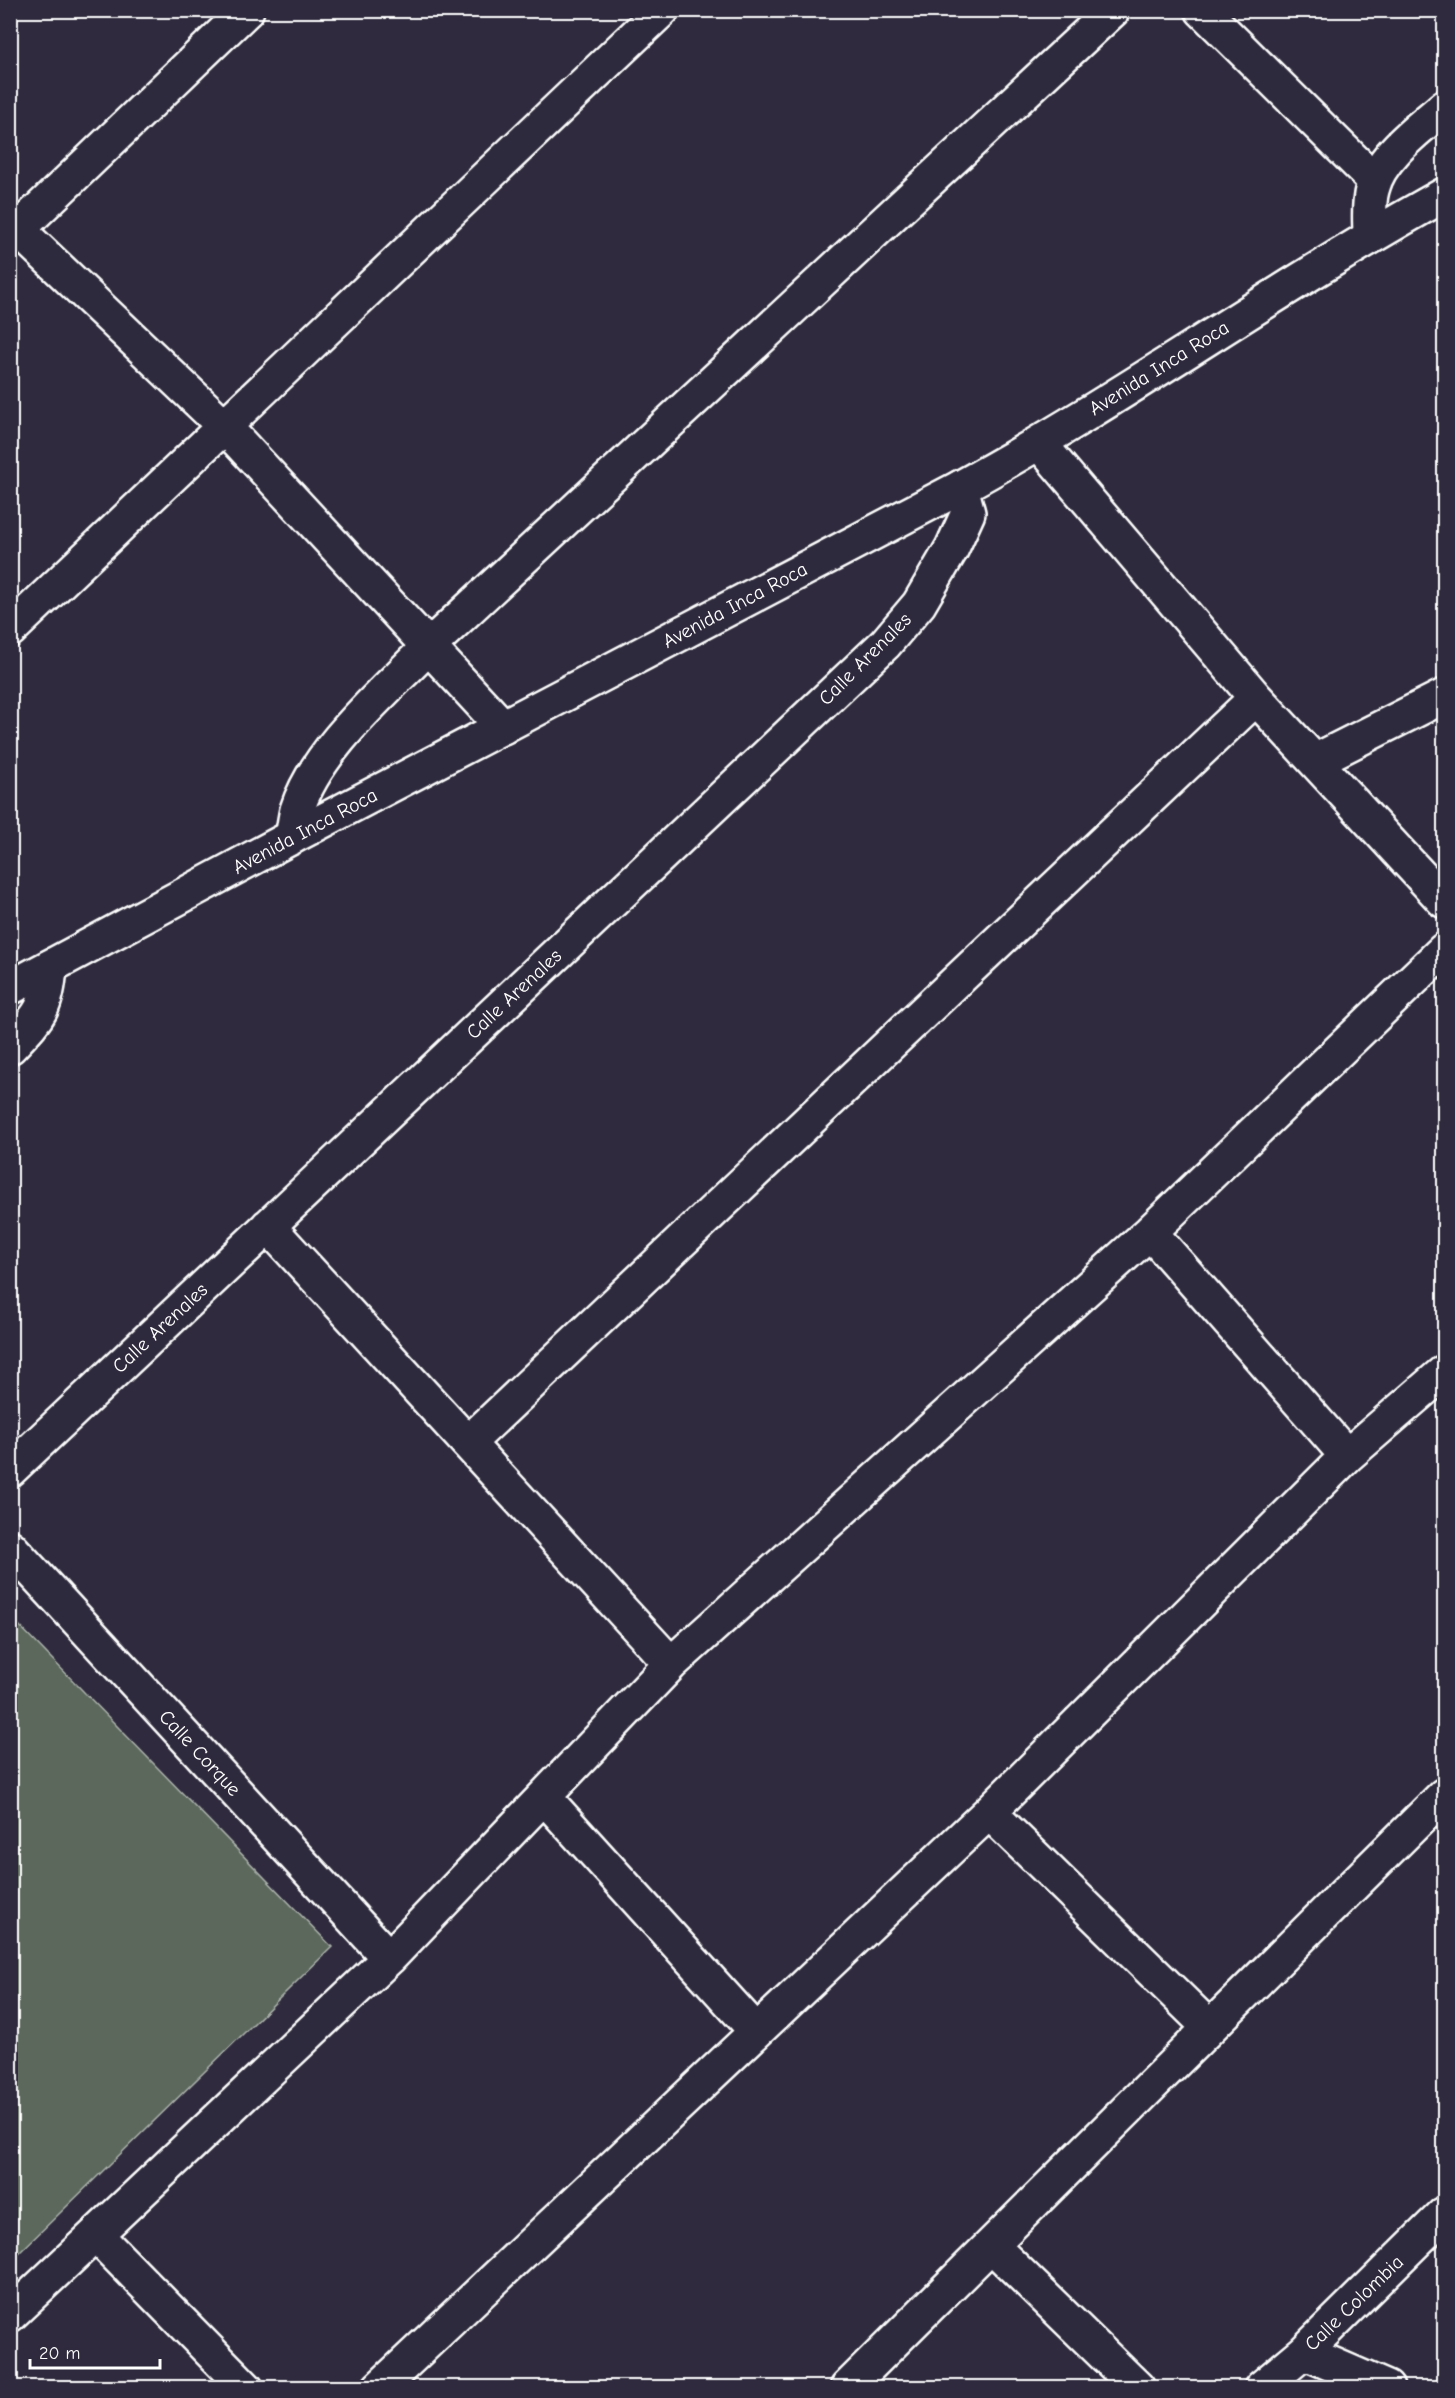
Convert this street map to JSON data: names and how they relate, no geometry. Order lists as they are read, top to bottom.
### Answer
{
  "streets": {
    "street": [
      "Avenida Inca Roca",
      "Calle Arenales",
      "Calle Corque",
      "Calle Colombia"
    ]
  },
  "crossings": [
    ["Avenida Inca Roca", "Calle Arenales"]
  ],
  "scale_bar": "20 m"
}
